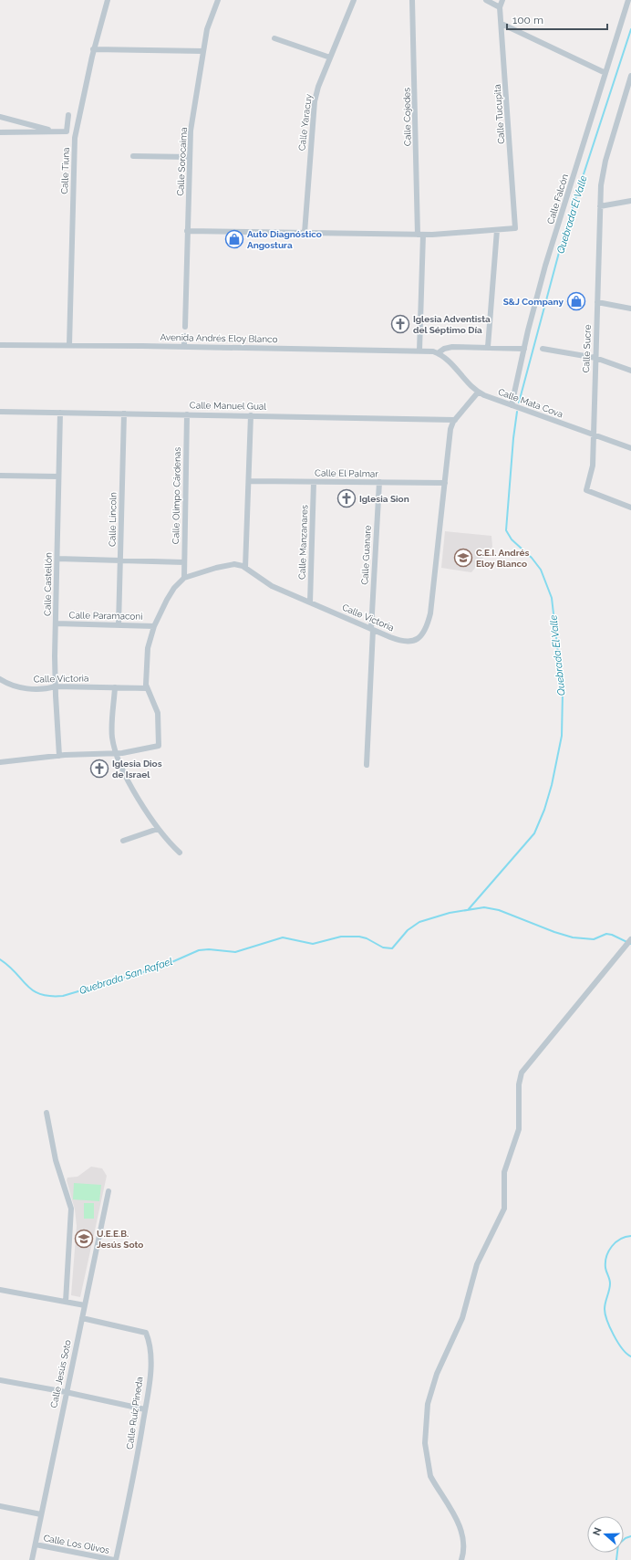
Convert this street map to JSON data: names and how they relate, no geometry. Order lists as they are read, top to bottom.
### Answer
{
  "streets": {
    "street": [
      "Calle Tucupita",
      "Calle Cojedes",
      "Calle Yaracuy",
      "Calle Sorocaima",
      "Calle Tiuna",
      "Calle Falcón",
      "Avenida Andrés Eloy Blanco",
      "Calle Sucre",
      "Calle Mata Cova",
      "Calle Manuel Gual",
      "Calle El Palmar",
      "Calle Olimpo Cárdenas",
      "Calle Lincoln",
      "Calle Manzanares",
      "Calle Guanare",
      "Calle Castellón",
      "Calle Paramaconi",
      "Calle Victoria",
      "Calle Jesús Soto",
      "Calle Ruíz Pineda",
      "Calle Los Olivos"
    ]
  },
  "crossings": [
    ["Calle Cojedes", "Avenida Andrés Eloy Blanco"],
    ["Calle Tiuna", "Avenida Andrés Eloy Blanco"],
    ["Calle Falcón", "Calle Mata Cova"],
    ["Avenida Andrés Eloy Blanco", "Calle Mata Cova"],
    ["Calle Sucre", "Calle Mata Cova"],
    ["Calle Mata Cova", "Calle Victoria"],
    ["Calle Manuel Gual", "Calle Olimpo Cárdenas"],
    ["Calle Manuel Gual", "Calle Lincoln"],
    ["Calle Manuel Gual", "Calle Castellón"],
    ["Calle Manuel Gual", "Calle Victoria"],
    ["Calle El Palmar", "Calle Manzanares"],
    ["Calle El Palmar", "Calle Guanare"],
    ["Calle El Palmar", "Calle Victoria"],
    ["Calle Olimpo Cárdenas", "Calle Victoria"],
    ["Calle Lincoln", "Calle Paramaconi"],
    ["Calle Manzanares", "Calle Victoria"],
    ["Calle Guanare", "Calle Victoria"],
    ["Calle Castellón", "Calle Paramaconi"],
    ["Calle Castellón", "Calle Victoria"],
    ["Calle Paramaconi", "Calle Victoria"],
    ["Calle Jesús Soto", "Calle Ruíz Pineda"],
    ["Calle Jesús Soto", "Calle Los Olivos"],
    ["Calle Ruíz Pineda", "Calle Los Olivos"]
  ],
  "water": ["Quebrada El Valle", "Quebrada San Rafael"],
  "places": {
    "shop": ["Auto Diagnóstico Angostura", "S&J Company"],
    "church": ["Iglesia Adventista del Séptimo Día", "Iglesia Sion", "Iglesia Dios de Israel"],
    "school or university": ["C.E.I. Andrés Eloy Blanco", "U.E.E.B. Jesús Soto"]
  },
  "scale_bar": "100 m",
  "north": "left"
}
